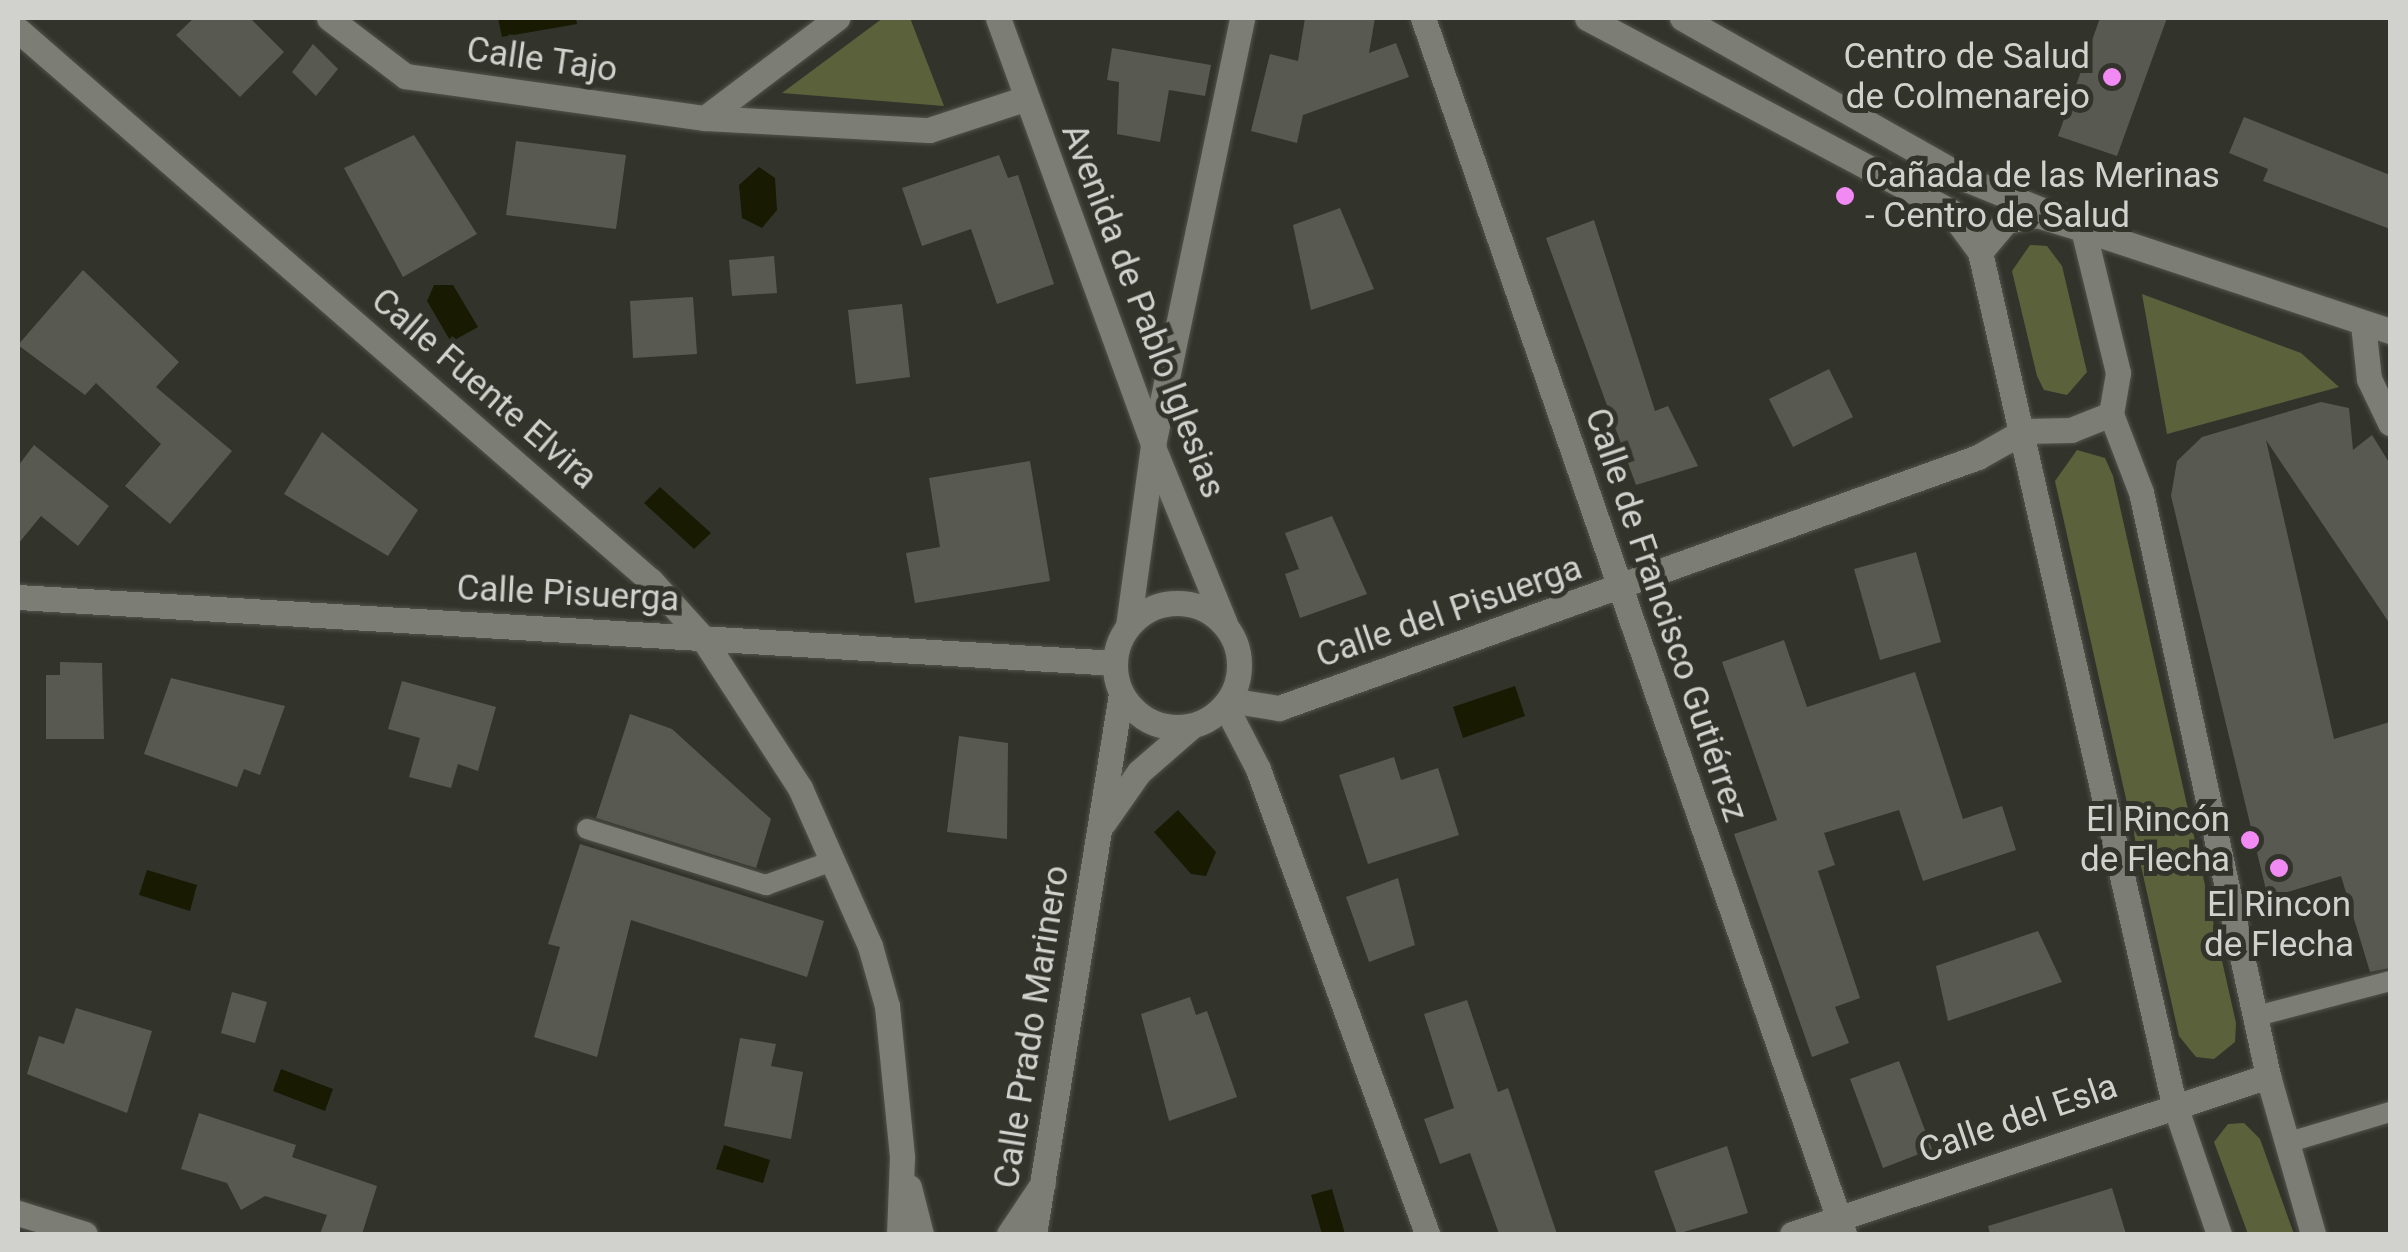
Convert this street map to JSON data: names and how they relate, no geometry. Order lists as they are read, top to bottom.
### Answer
{
  "streets": {
    "street": [
      "Calle Tajo",
      "Avenida de Pablo Iglesias",
      "Calle Fuente Elvira",
      "Calle Pisuerga",
      "Calle del Pisuerga",
      "Calle de Francisco Gutiérrez",
      "Calle Prado Marinero",
      "Calle del Esla"
    ]
  },
  "crossings": [
    ["Calle Tajo", "Avenida de Pablo Iglesias"],
    ["Avenida de Pablo Iglesias", "Calle Pisuerga"],
    ["Avenida de Pablo Iglesias", "Calle del Pisuerga"],
    ["Avenida de Pablo Iglesias", "Calle Prado Marinero"],
    ["Calle Fuente Elvira", "Calle Pisuerga"],
    ["Calle Pisuerga", "Calle del Pisuerga"],
    ["Calle Pisuerga", "Calle Prado Marinero"],
    ["Calle del Pisuerga", "Calle de Francisco Gutiérrez"],
    ["Calle del Pisuerga", "Calle Prado Marinero"],
    ["Calle de Francisco Gutiérrez", "Calle del Esla"]
  ],
  "places": [
    "Centro de Salud de Colmenarejo",
    "Cañada de las Merinas - Centro de Salud",
    "El Rincón de Flecha",
    "El Rincon de Flecha"
  ]
}
